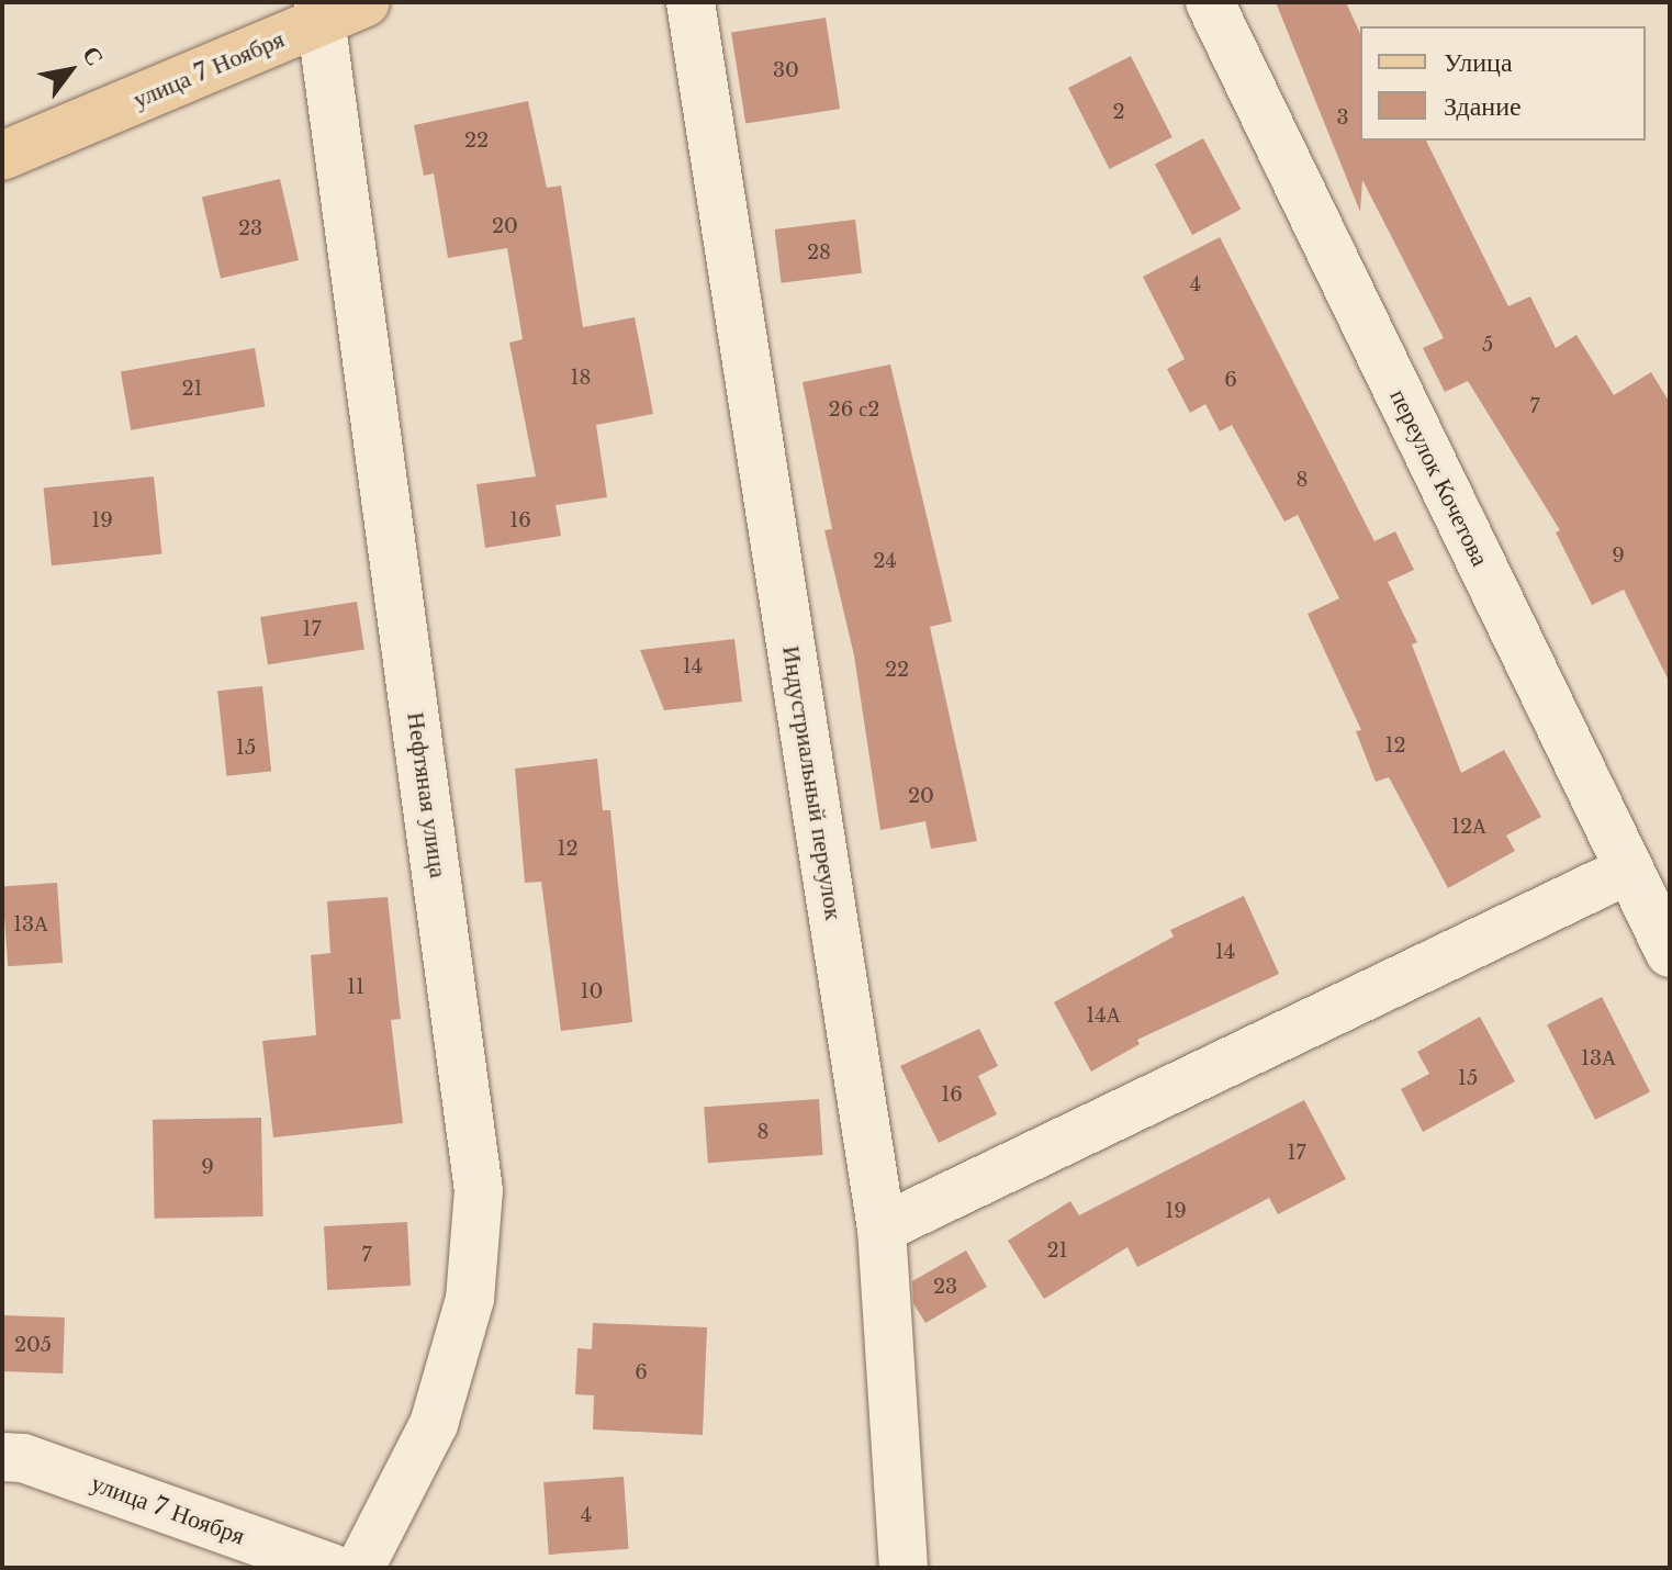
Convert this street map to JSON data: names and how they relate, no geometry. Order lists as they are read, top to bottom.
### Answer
{
  "streets": {
    "main road": ["улица 7 Ноября"],
    "street": ["переулок Кочетова", "Индустриальный переулок", "Нефтяная улица"]
  },
  "crossings": [
    ["улица 7 Ноября", "Нефтяная улица"]
  ],
  "house_numbers": [
    "30",
    "2",
    "3",
    "22",
    "20",
    "23",
    "28",
    "4",
    "5",
    "18",
    "6",
    "21",
    "7",
    "26 с2",
    "8",
    "19",
    "16",
    "9",
    "24",
    "17",
    "14",
    "22",
    "12",
    "15",
    "20",
    "12А",
    "12",
    "13А",
    "14",
    "11",
    "10",
    "14А",
    "13А",
    "15",
    "16",
    "8",
    "17",
    "9",
    "19",
    "21",
    "7",
    "23",
    "205",
    "6",
    "4"
  ],
  "legend": ["Улица", "Здание"],
  "north": "top right"
}
